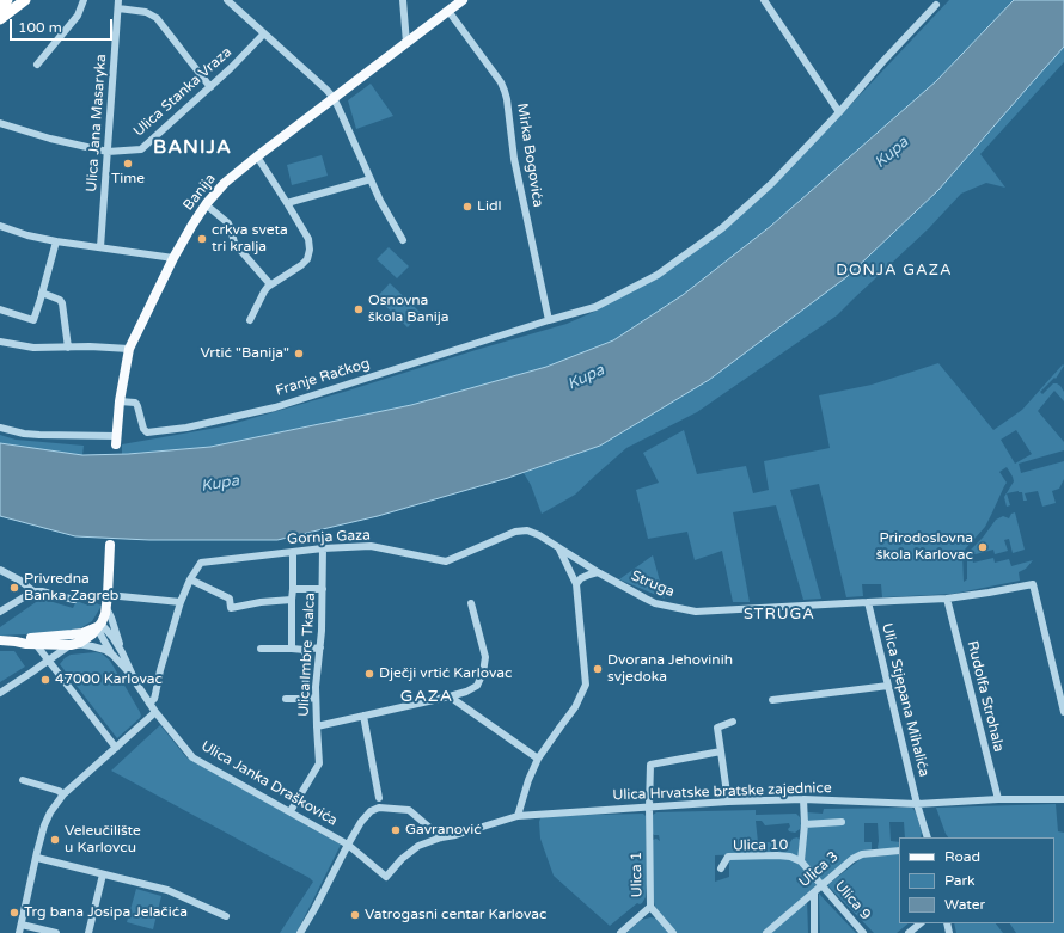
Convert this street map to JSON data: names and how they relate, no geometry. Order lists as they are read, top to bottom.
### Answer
{
  "streets": {
    "main road": ["Banija"],
    "street": [
      "Ulica Stanka Vraza",
      "Ulica Jana Masaryka",
      "Mirka Bogovića",
      "Franje Račkog",
      "Gornja Gaza",
      "Struga",
      "Ulica Imbre Tkalca",
      "Rudolfa Strohala",
      "Ulica Stjepana Mihalića",
      "Ulica Janka Draškovića",
      "Ulica Hrvatske bratske zajednice",
      "Ulica 10",
      "Ulica 3",
      "Ulica 1",
      "Ulica 9"
    ]
  },
  "crossings": [
    ["Ulica Stanka Vraza", "Ulica Jana Masaryka"],
    ["Mirka Bogovića", "Banija"],
    ["Mirka Bogovića", "Franje Račkog"],
    ["Banija", "Franje Račkog"],
    ["Gornja Gaza", "Struga"],
    ["Gornja Gaza", "Ulica Imbre Tkalca"],
    ["Struga", "Rudolfa Strohala"],
    ["Struga", "Ulica Stjepana Mihalića"],
    ["Ulica Imbre Tkalca", "Ulica Janka Draškovića"],
    ["Rudolfa Strohala", "Ulica Hrvatske bratske zajednice"],
    ["Ulica Stjepana Mihalića", "Ulica Hrvatske bratske zajednice"],
    ["Ulica Janka Draškovića", "Ulica Hrvatske bratske zajednice"],
    ["Ulica Hrvatske bratske zajednice", "Ulica 1"],
    ["Ulica 10", "Ulica 3"],
    ["Ulica 10", "Ulica 9"],
    ["Ulica 3", "Ulica 9"]
  ],
  "districts": [
    "BANIJA",
    "DONJA GAZA",
    "STRUGA",
    "GAZA"
  ],
  "water": ["Kupa"],
  "places": [
    "Time",
    "Lidl",
    "crkva sveta tri kralja",
    "Osnovna škola Banija",
    "Vrtić \"Banija\"",
    "Prirodoslovna škola Karlovac",
    "Privredna Banka Zagreb",
    "Dvorana Jehovinih svjedoka",
    "Dječji vrtić Karlovac",
    "47000 Karlovac",
    "Gavranović",
    "Veleučilište u Karlovcu",
    "Trg bana Josipa Jelačića",
    "Vatrogasni centar Karlovac"
  ],
  "legend": ["Road", "Park", "Water"],
  "scale_bar": "100 m"
}
